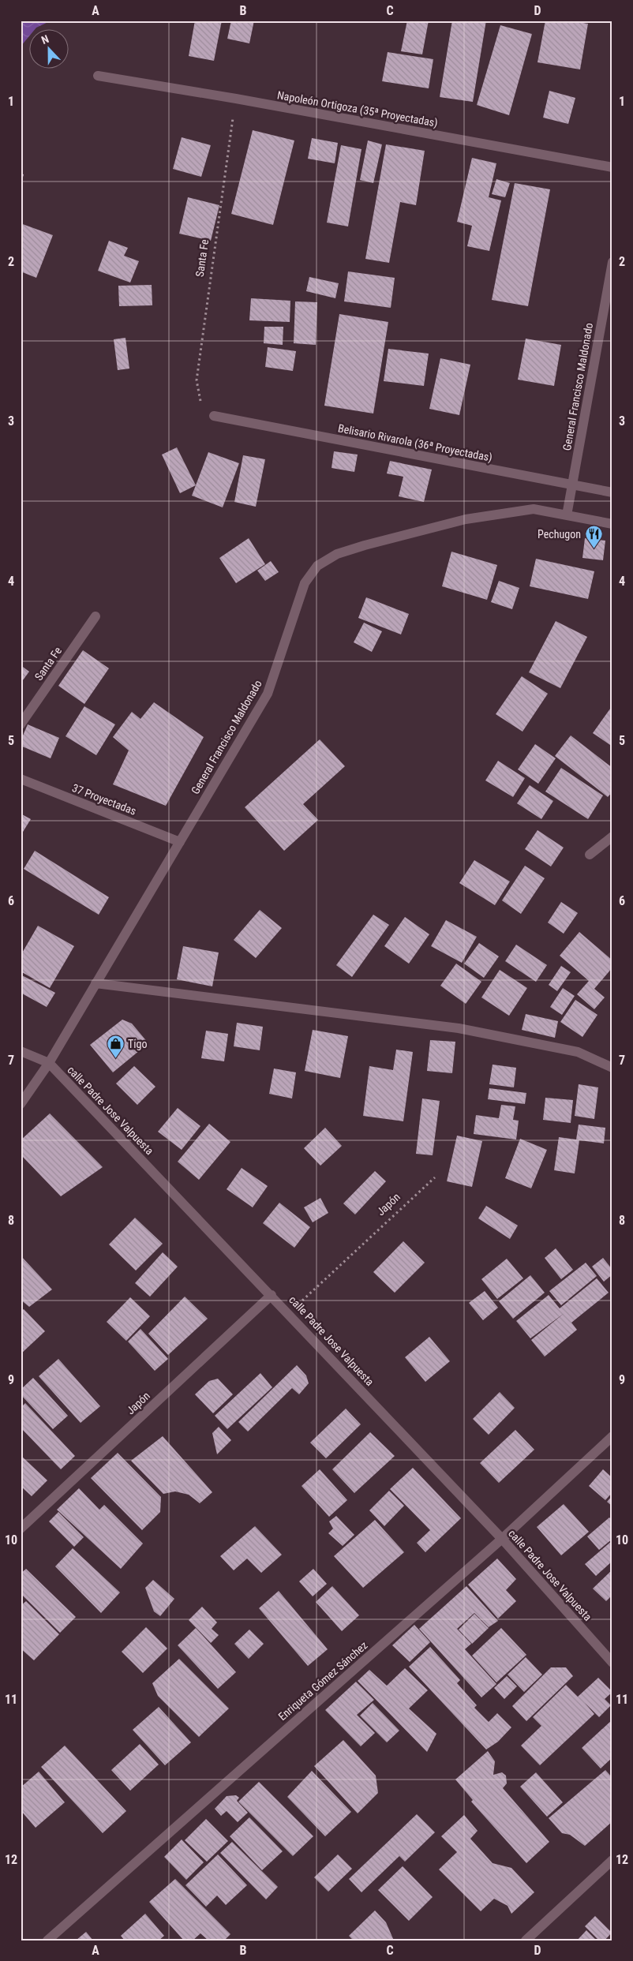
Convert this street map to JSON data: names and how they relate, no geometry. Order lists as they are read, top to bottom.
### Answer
{
  "streets": {
    "street": [
      "Napoleón Ortigoza (35ª Proyectadas)",
      "Santa Fe",
      "General Francisco Maldonado",
      "Belisario Rivarola (36ª Proyectadas)",
      "37 Proyectadas",
      "calle Padre Jose Valpuesta",
      "Japón",
      "Enriqueta Gómez Sánchez"
    ]
  },
  "crossings": [
    ["Napoleón Ortigoza (35ª Proyectadas)", "Santa Fe"],
    ["Santa Fe", "Belisario Rivarola (36ª Proyectadas)"],
    ["General Francisco Maldonado", "Belisario Rivarola (36ª Proyectadas)"],
    ["General Francisco Maldonado", "37 Proyectadas"],
    ["General Francisco Maldonado", "calle Padre Jose Valpuesta"],
    ["calle Padre Jose Valpuesta", "Japón"],
    ["calle Padre Jose Valpuesta", "Enriqueta Gómez Sánchez"]
  ],
  "places": {
    "restaurant": ["Pechugon"],
    "shop": ["Tigo"]
  },
  "north": "top",
  "grid": {
    "columns": [
      "A",
      "B",
      "C",
      "D"
    ],
    "rows": [
      "1",
      "2",
      "3",
      "4",
      "5",
      "6",
      "7",
      "8",
      "9",
      "10",
      "11",
      "12"
    ]
  }
}
